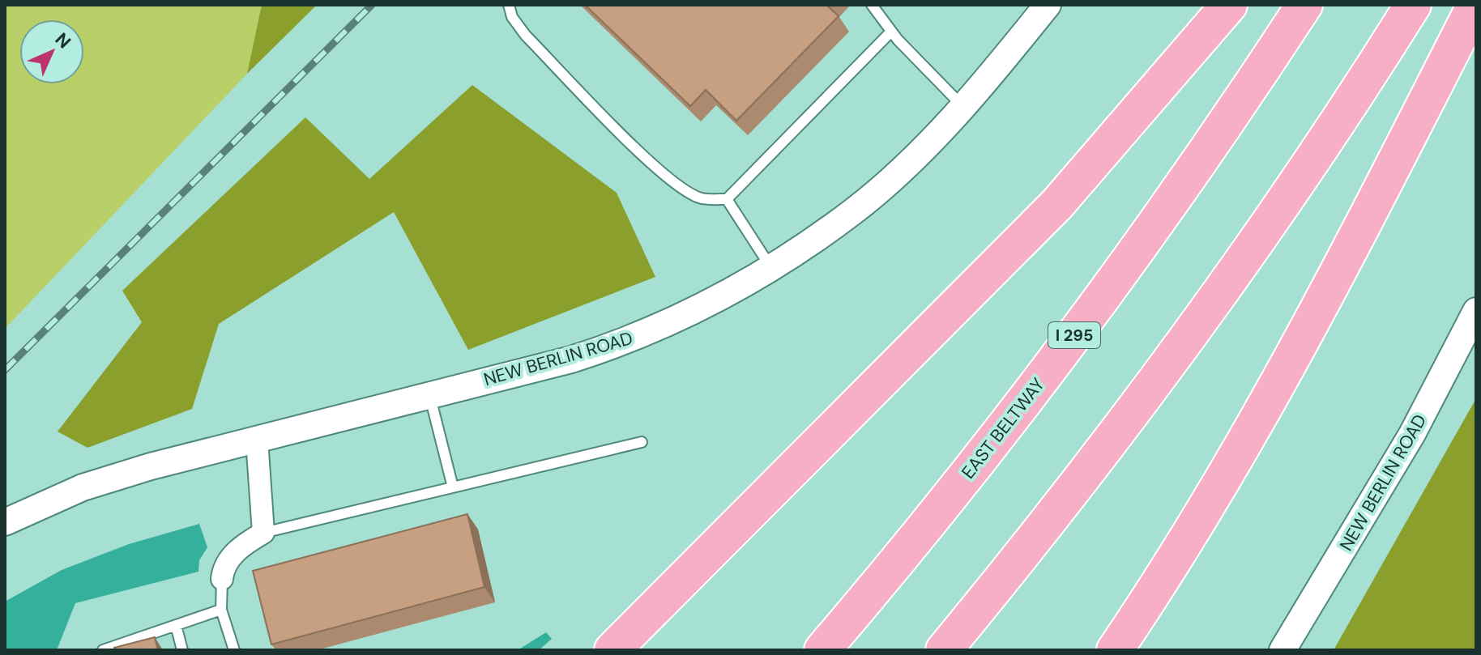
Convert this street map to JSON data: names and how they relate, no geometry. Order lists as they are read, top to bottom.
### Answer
{
  "streets": {
    "highway": ["I 295", "EAST BELTWAY"],
    "street": ["NEW BERLIN ROAD"]
  },
  "north": "top right"
}
